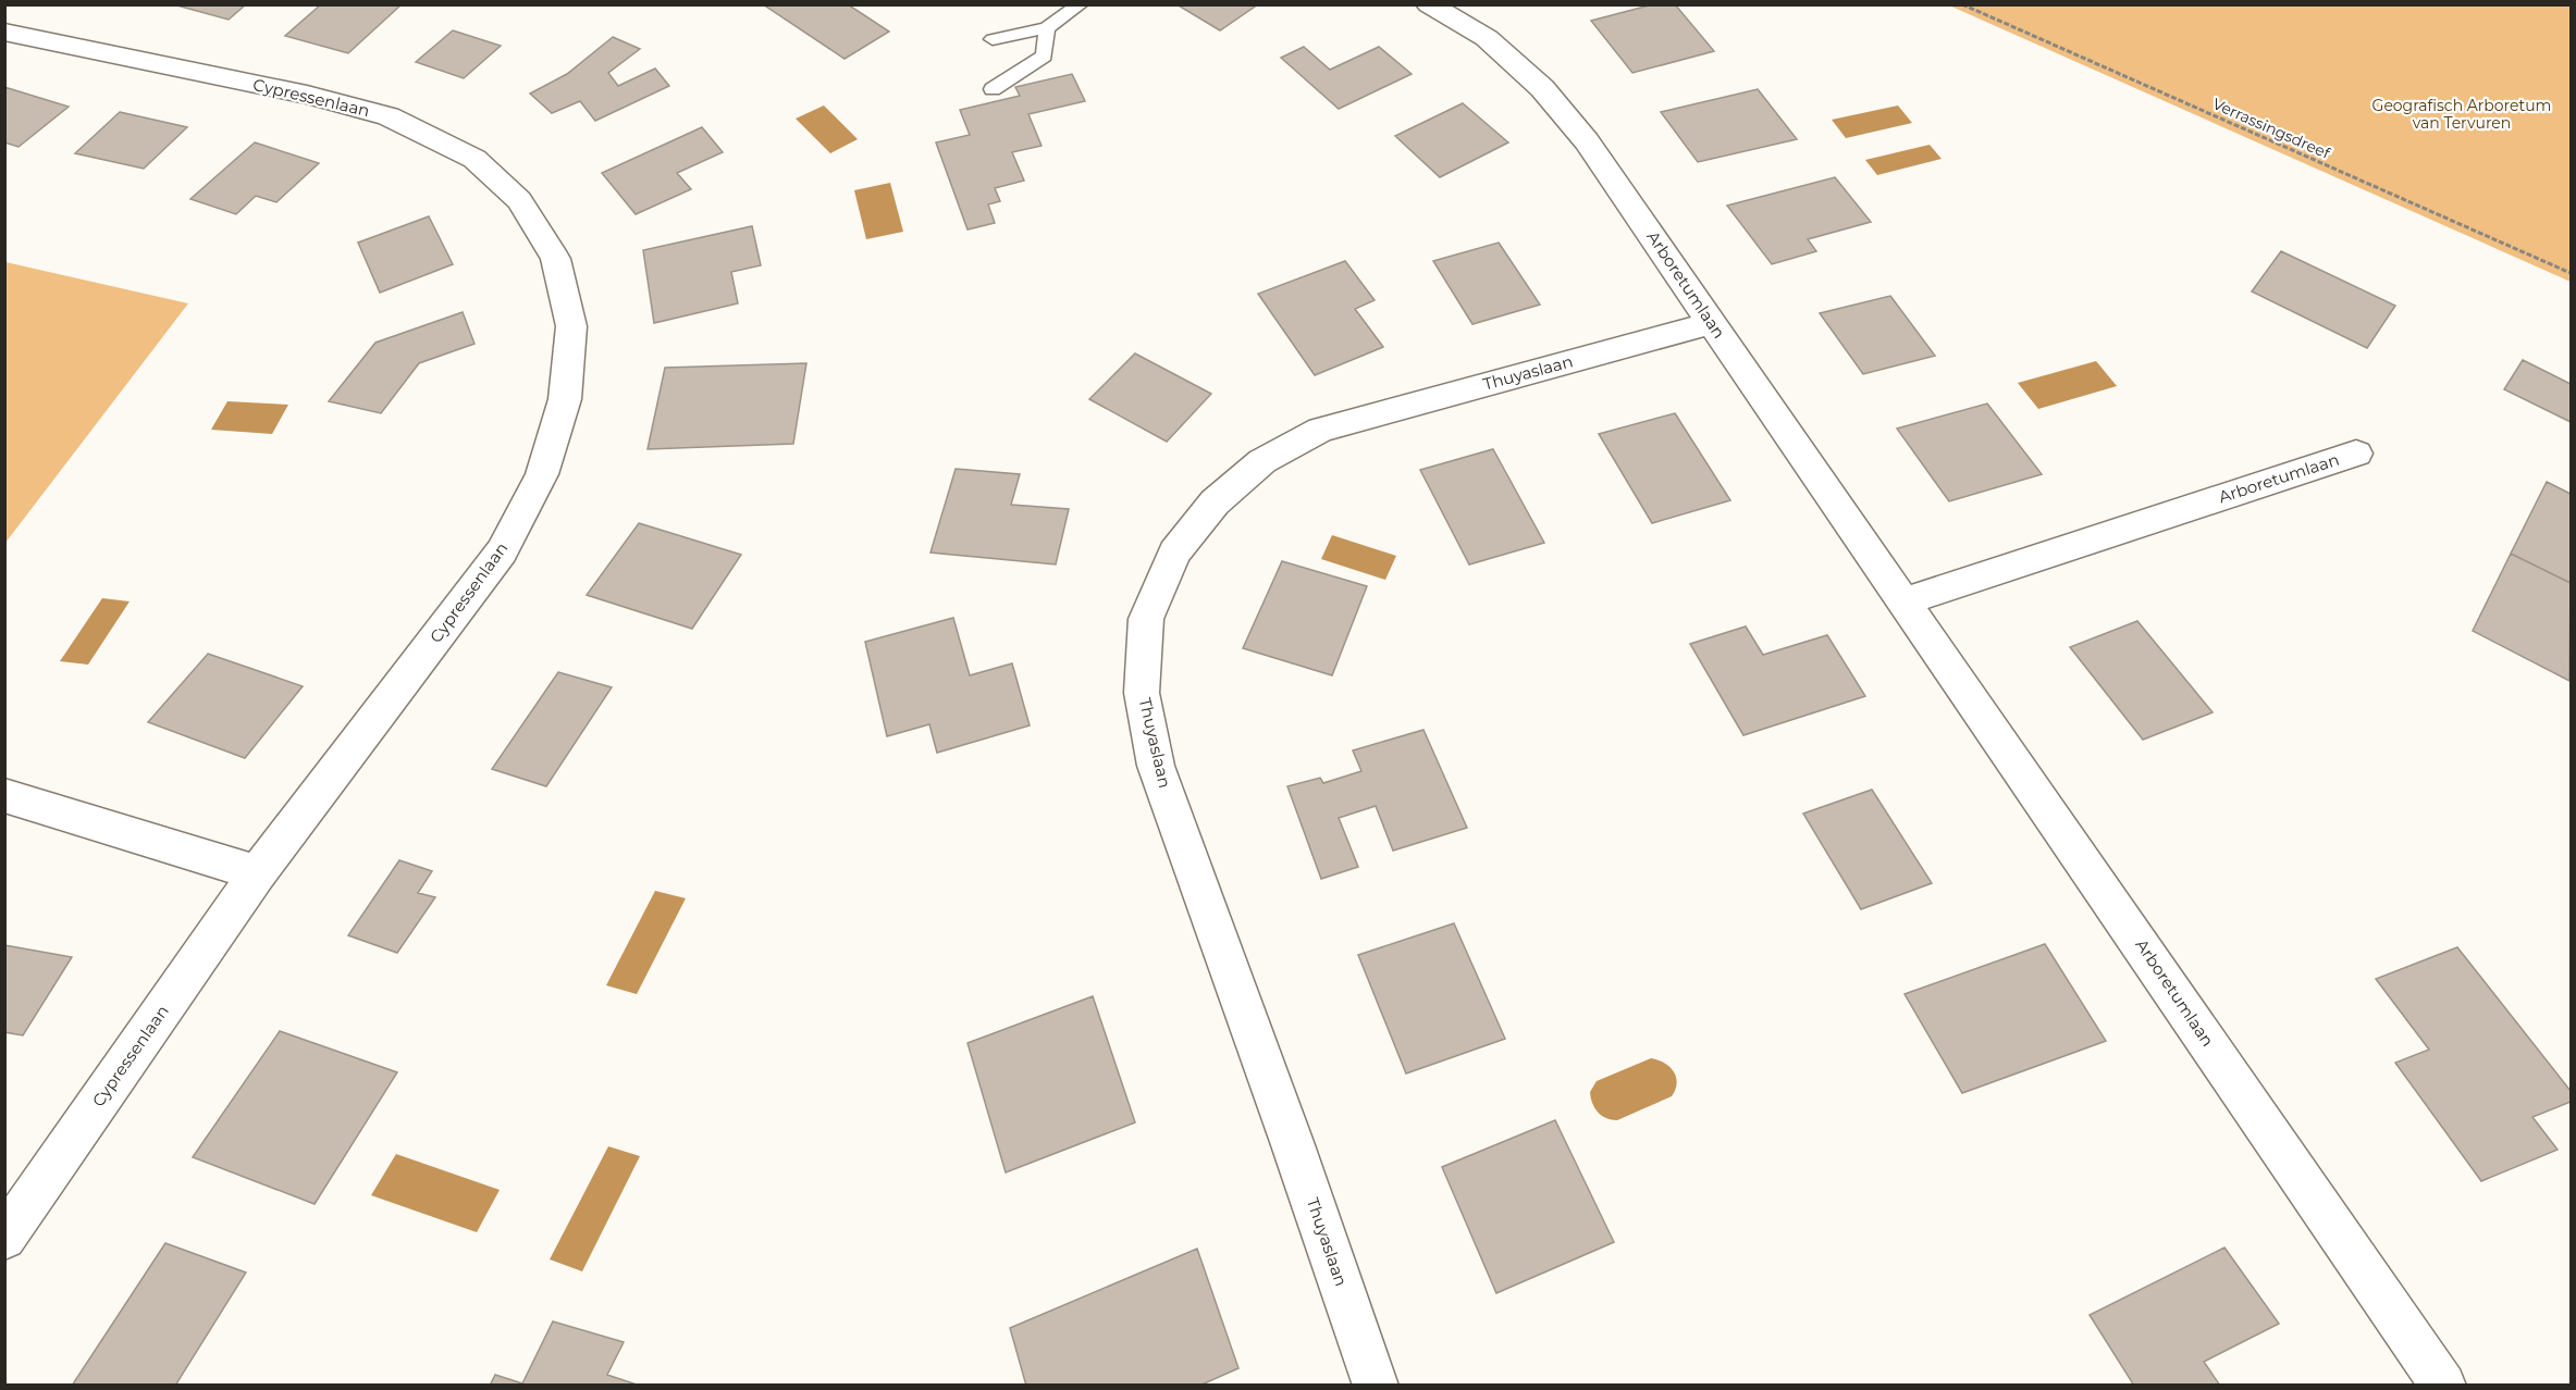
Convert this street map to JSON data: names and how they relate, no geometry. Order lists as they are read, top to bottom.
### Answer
{
  "streets": {
    "street": ["Cypressenlaan", "Arboretumlaan", "Thuyaslaan"],
    "path": ["Verrassingsdreef"]
  },
  "crossings": [
    ["Arboretumlaan", "Thuyaslaan"]
  ],
  "parks": ["Geografisch Arboretum van Tervuren"]
}
